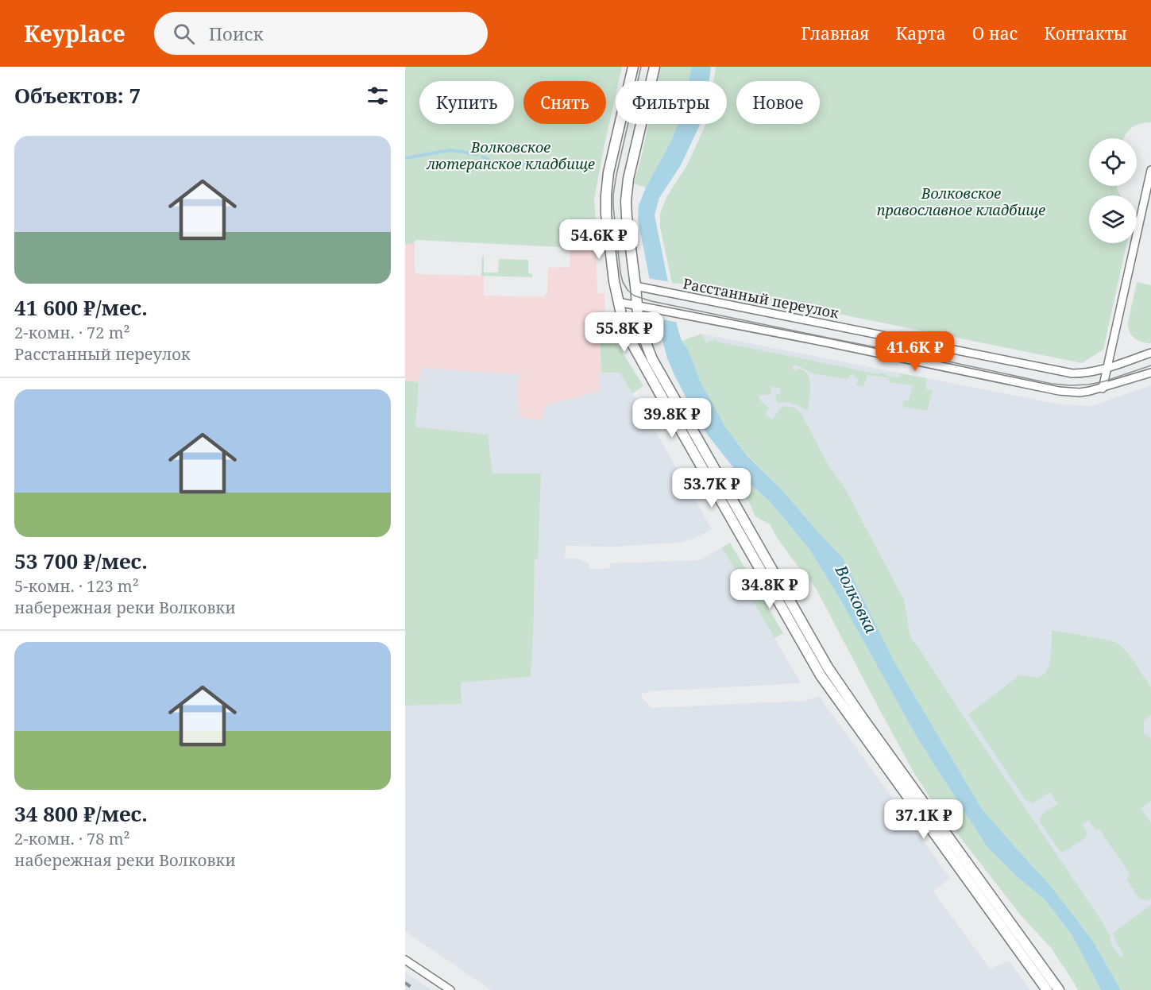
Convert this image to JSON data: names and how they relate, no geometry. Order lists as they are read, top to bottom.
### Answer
{
  "streets": {
    "street": ["Расстанный переулок"]
  },
  "water": ["Волковка"],
  "parks": ["Волковское лютеранское кладбище", "Волковское православное кладбище"],
  "page": {
    "header": "Keyplace",
    "search": "Поиск",
    "nav": [
      "Главная",
      "Карта",
      "О нас",
      "Контакты"
    ],
    "heading": "Объектов: 7",
    "chip": [
      "Купить",
      "Снять",
      "Фильтры",
      "Новое"
    ],
    "list": [
      {
        "name": "41 600 ₽/мес.",
        "note": "2-комн. · 72 m² · Расстанный переулок"
      },
      {
        "name": "53 700 ₽/мес.",
        "note": "5-комн. · 123 m² · набережная реки Волковки"
      },
      {
        "name": "34 800 ₽/мес.",
        "note": "2-комн. · 78 m² · набережная реки Волковки"
      }
    ],
    "price": [
      "54.6K ₽",
      "55.8K ₽",
      "41.6K ₽",
      "39.8K ₽",
      "53.7K ₽",
      "34.8K ₽",
      "37.1K ₽"
    ]
  }
}
